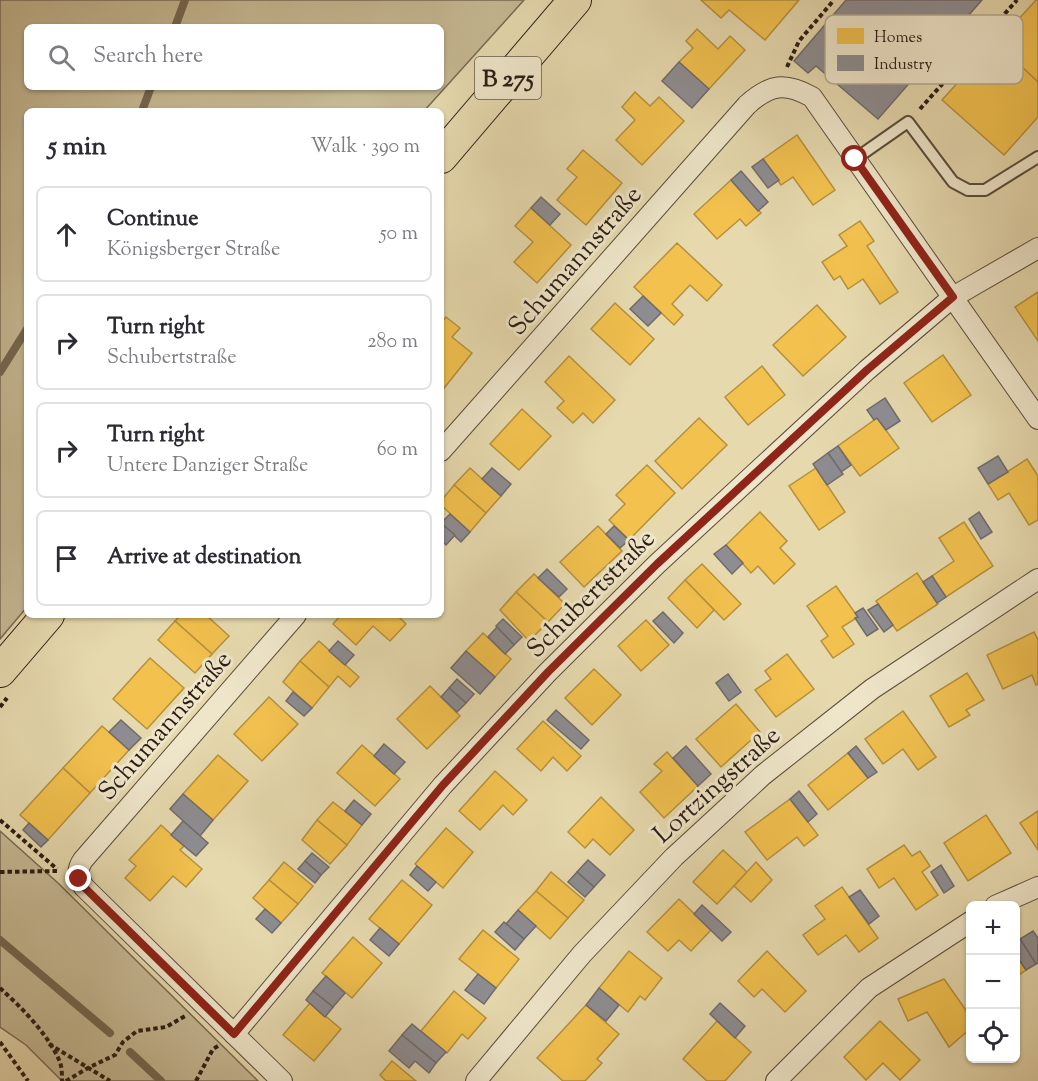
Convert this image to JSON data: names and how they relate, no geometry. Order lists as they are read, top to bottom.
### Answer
{
  "streets": {
    "main road": ["B 275"],
    "street": ["Schumannstraße", "Schubertstraße", "Lortzingstraße"]
  },
  "legend": ["Homes", "Industry"],
  "page": {
    "search": "Search here",
    "heading": ["5 min", "Walk · 390 m"],
    "list": [
      ["Continue", "Königsberger Straße", "50 m"],
      ["Turn right", "Schubertstraße", "280 m"],
      ["Turn right", "Untere Danziger Straße", "60 m"],
      "Arrive at destination"
    ],
    "map_buttons": ["+", "−"]
  }
}
